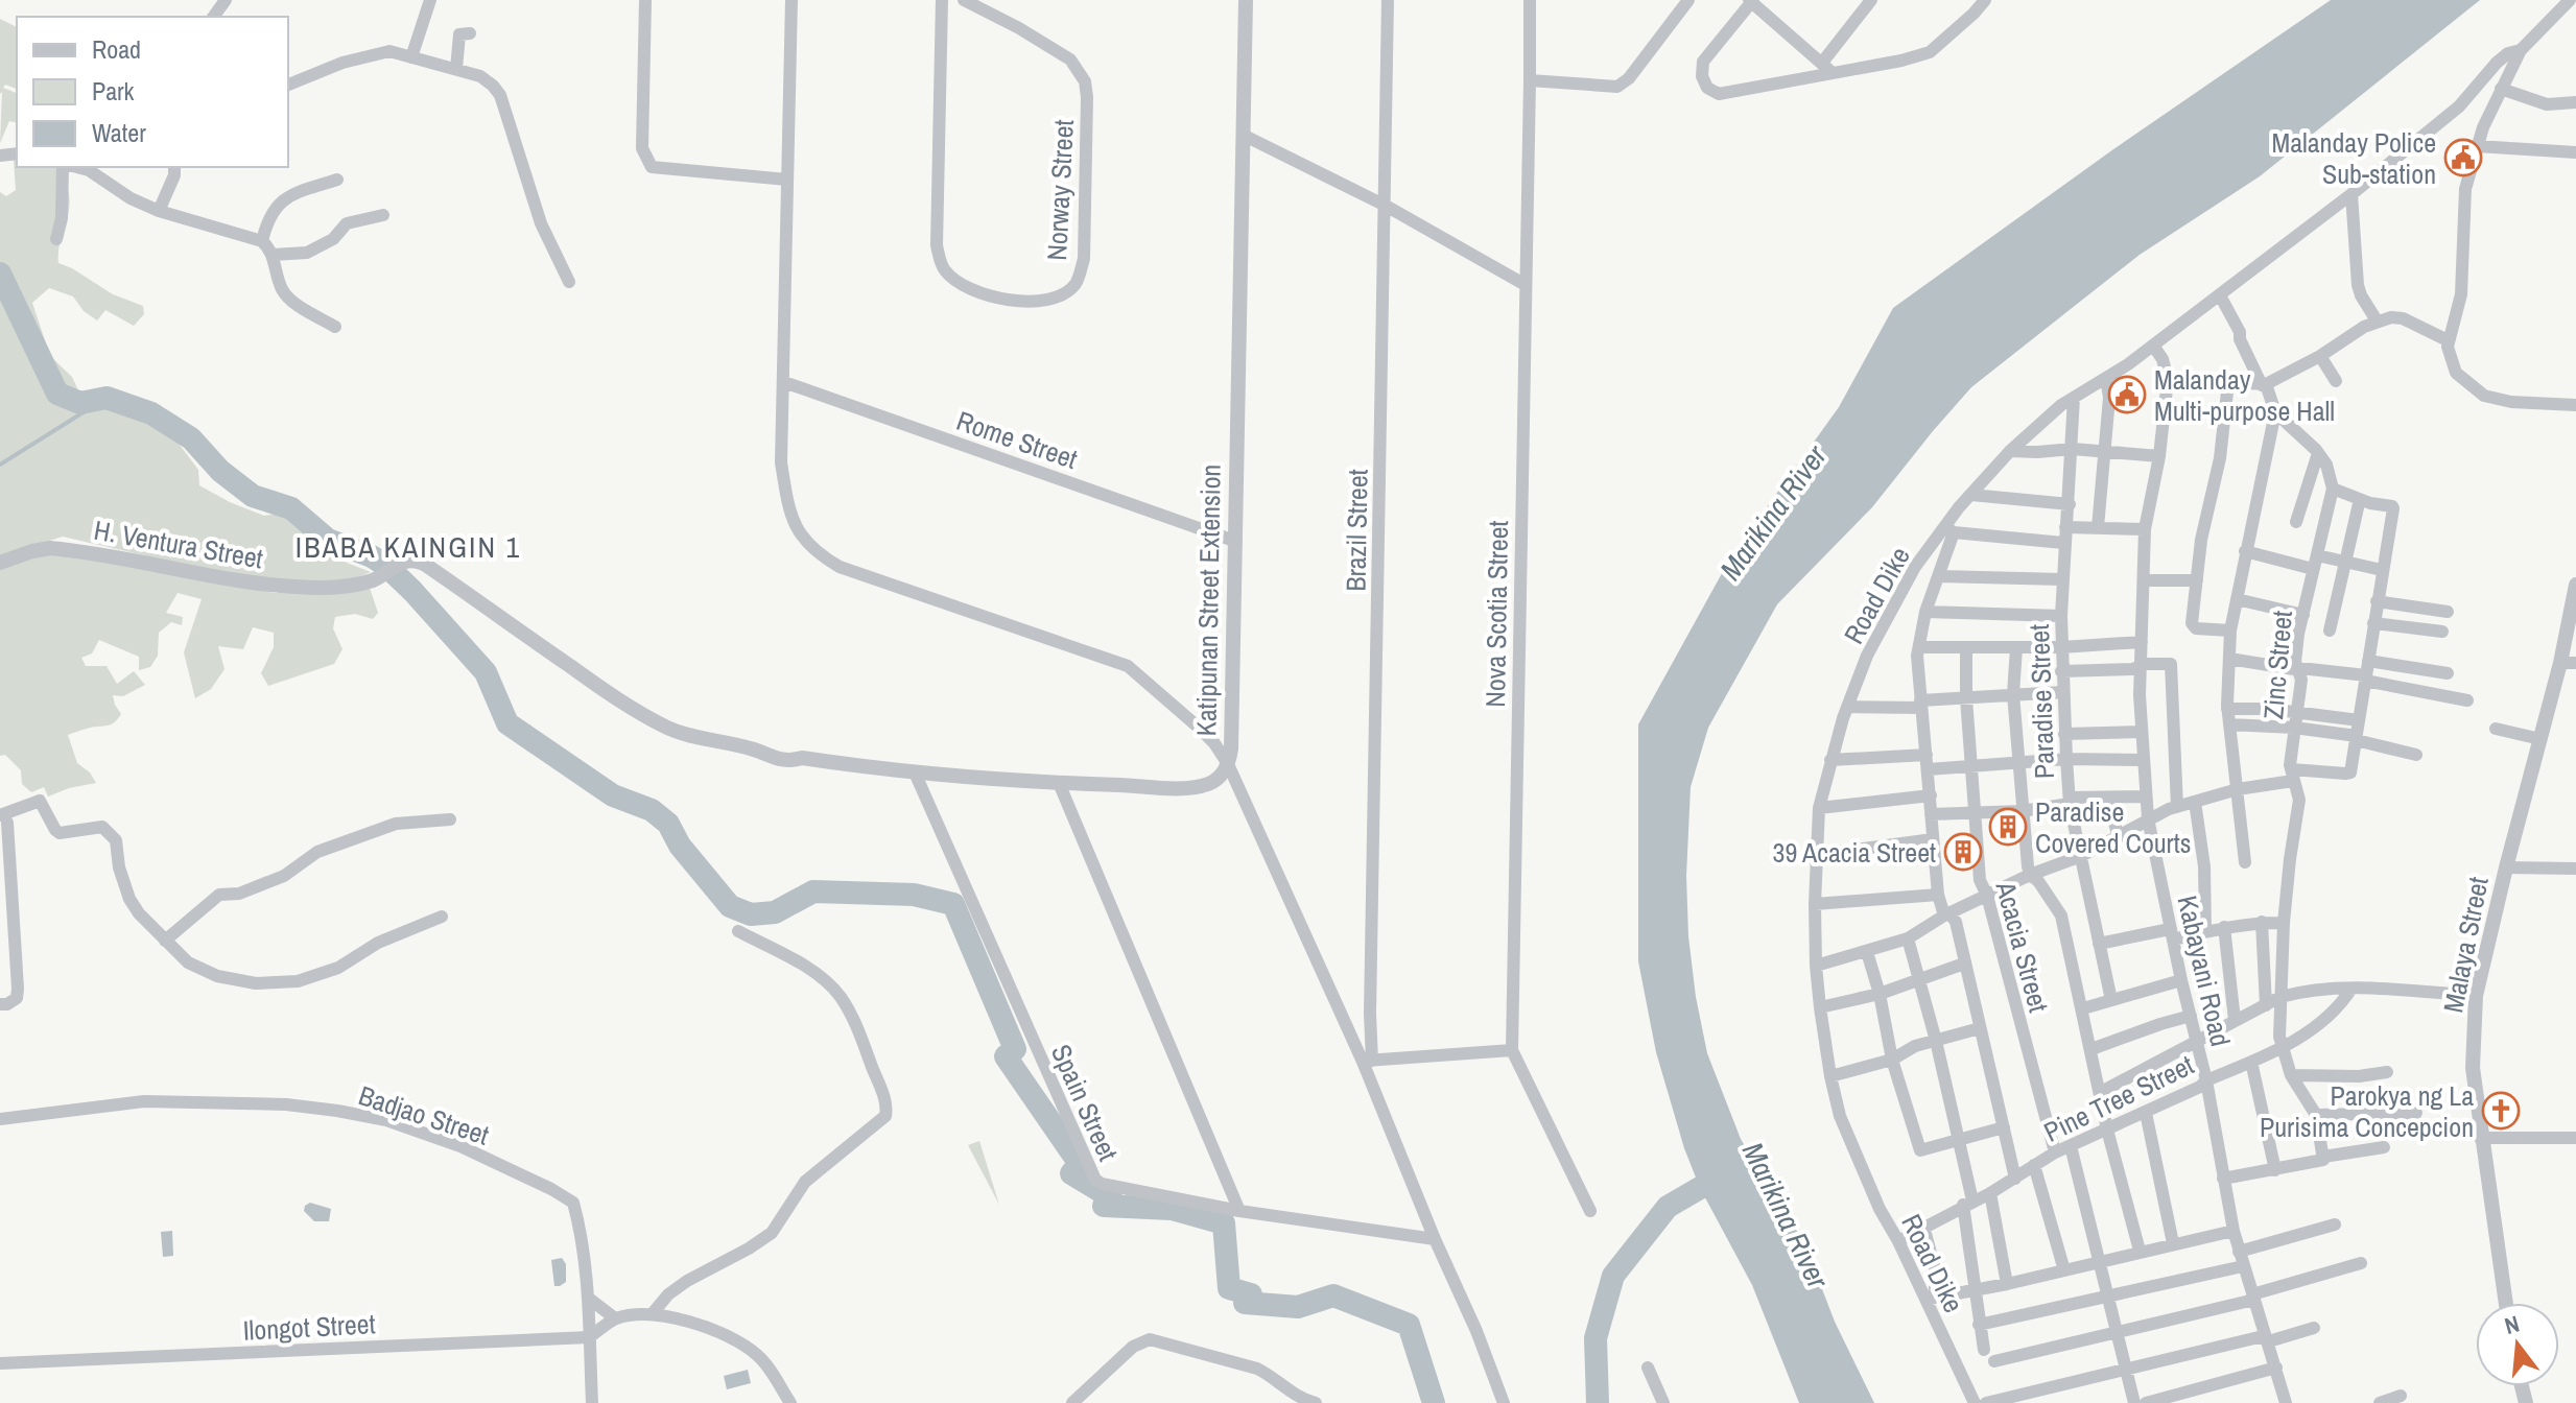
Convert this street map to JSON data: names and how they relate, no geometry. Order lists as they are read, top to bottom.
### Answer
{
  "streets": {
    "street": [
      "Norway Street",
      "Rome Street",
      "Brazil Street",
      "H. Ventura Street",
      "Road Dike",
      "Katipunan Street Extension",
      "Nova Scotia Street",
      "Zinc Street",
      "Paradise Street",
      "Malaya Street",
      "Acacia Street",
      "Kabayani Road",
      "Pine Tree Street",
      "Spain Street",
      "Badjao Street",
      "Ilongot Street"
    ]
  },
  "crossings": [
    ["Rome Street", "Katipunan Street Extension"],
    ["H. Ventura Street", "Katipunan Street Extension"],
    ["Road Dike", "Paradise Street"],
    ["Road Dike", "Kabayani Road"],
    ["Road Dike", "Pine Tree Street"],
    ["Katipunan Street Extension", "Spain Street"],
    ["Zinc Street", "Pine Tree Street"],
    ["Acacia Street", "Pine Tree Street"],
    ["Kabayani Road", "Pine Tree Street"],
    ["Badjao Street", "Ilongot Street"]
  ],
  "districts": ["IBABA KAINGIN 1"],
  "water": ["Marikina River"],
  "places": {
    "public building": ["Malanday Police Sub-station", "Malanday Multi-purpose Hall"],
    "building": ["Paradise Covered Courts", "39 Acacia Street"],
    "church": ["Parokya ng La Purisima Concepcion"]
  },
  "legend": ["Road", "Park", "Water"],
  "north": "top"
}
